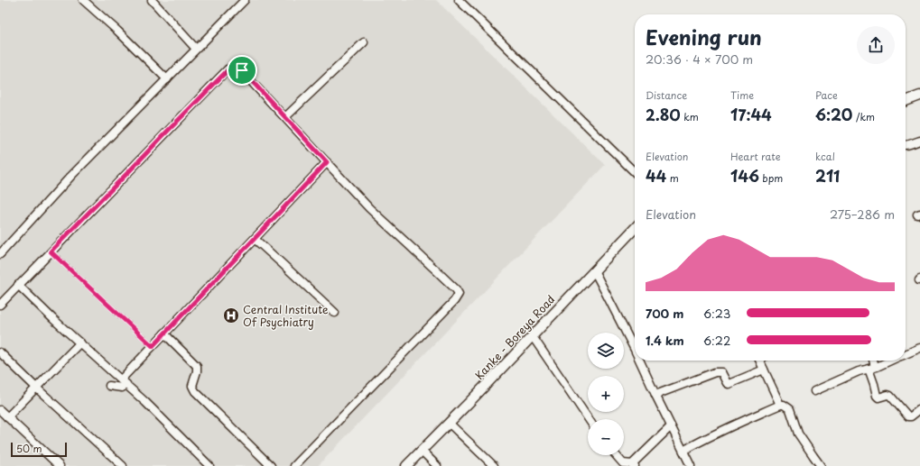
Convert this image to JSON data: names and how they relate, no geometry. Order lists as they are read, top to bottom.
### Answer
{
  "streets": {
    "street": ["Kanke - Boreya Road"]
  },
  "places": {
    "hospital": ["Central Institute Of Psychiatry"]
  },
  "scale_bar": "50 m",
  "page": {
    "heading": ["Evening run", "20:36 · 4 × 700 m"],
    "stats": [
      ["Distance", "2.80 km"],
      ["Time", "17:44"],
      ["Pace", "6:20 /km"],
      ["Elevation", "44 m"],
      ["Heart rate", "146 bpm"],
      ["kcal", "211"]
    ],
    "chart": ["Elevation", "275–286 m"],
    "list": [
      {
        "name": "700 m",
        "note": "6:23"
      },
      {
        "name": "1.4 km",
        "note": "6:22"
      }
    ],
    "map_buttons": ["+", "−"],
    "scale": "50 m"
  }
}
